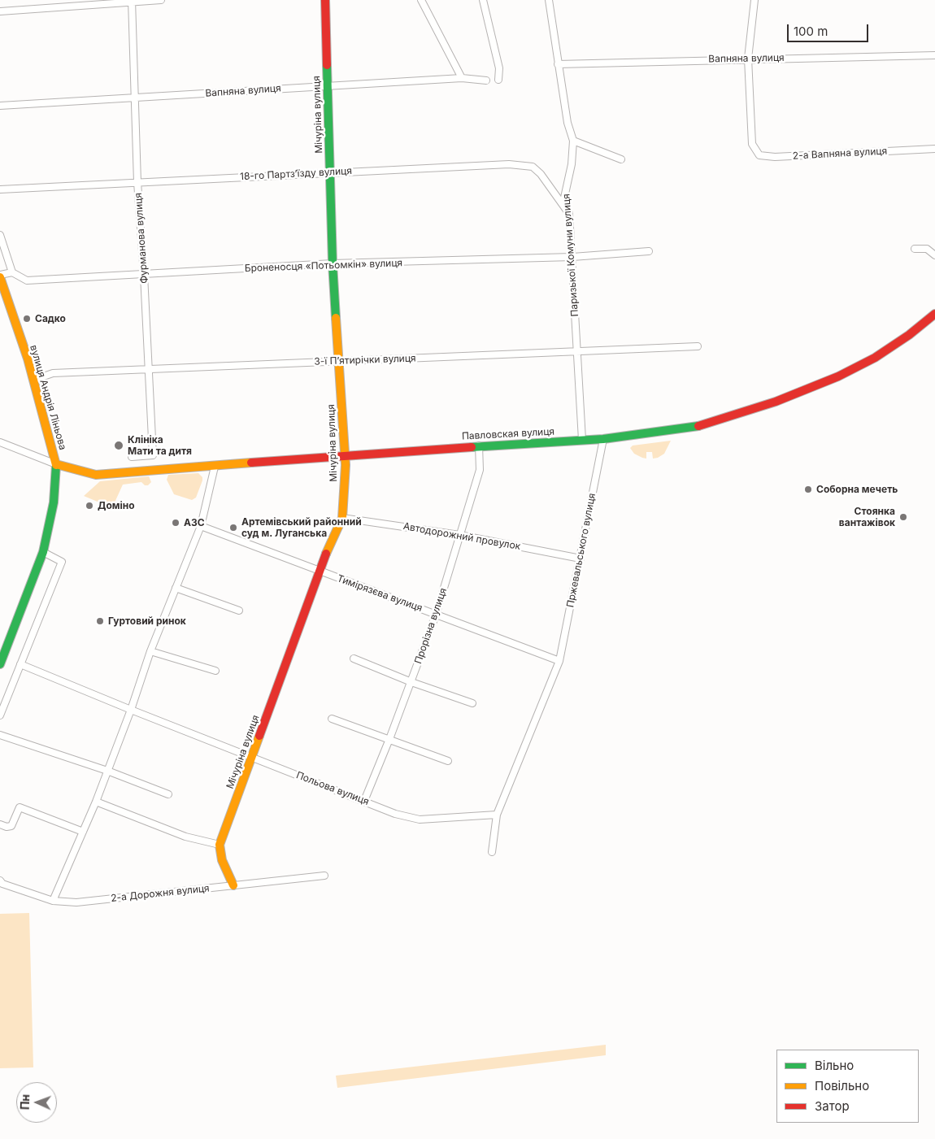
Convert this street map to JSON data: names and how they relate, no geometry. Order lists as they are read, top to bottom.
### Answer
{
  "streets": {
    "main road": ["Мічуріна вулиця", "вулиця Андрія Ліньова", "Павловская вулиця"],
    "street": [
      "Вапняна вулиця",
      "2-а Вапняна вулиця",
      "18-го Партз’їзду вулиця",
      "Фурманова вулиця",
      "Паризької Комуни вулиця",
      "Броненосця «Потьомкін» вулиця",
      "3-ї П’ятирічки вулиця",
      "Автодорожний провулок",
      "Пржевальського вулиця",
      "Тимірязєва вулиця",
      "Прорізна вулиця",
      "Польова вулиця",
      "2-а Дорожня вулиця"
    ]
  },
  "crossings": [
    ["Вапняна вулиця", "Мічуріна вулиця"],
    ["Вапняна вулиця", "2-а Вапняна вулиця"],
    ["Вапняна вулиця", "Фурманова вулиця"],
    ["Вапняна вулиця", "Паризької Комуни вулиця"],
    ["Мічуріна вулиця", "18-го Партз’їзду вулиця"],
    ["Мічуріна вулиця", "Броненосця «Потьомкін» вулиця"],
    ["Мічуріна вулиця", "3-ї П’ятирічки вулиця"],
    ["Мічуріна вулиця", "Павловская вулиця"],
    ["Мічуріна вулиця", "Автодорожний провулок"],
    ["Мічуріна вулиця", "Тимірязєва вулиця"],
    ["Мічуріна вулиця", "Польова вулиця"],
    ["18-го Партз’їзду вулиця", "Фурманова вулиця"],
    ["18-го Партз’їзду вулиця", "Паризької Комуни вулиця"],
    ["Фурманова вулиця", "Броненосця «Потьомкін» вулиця"],
    ["Фурманова вулиця", "3-ї П’ятирічки вулиця"],
    ["Паризької Комуни вулиця", "Броненосця «Потьомкін» вулиця"],
    ["Паризької Комуни вулиця", "3-ї П’ятирічки вулиця"],
    ["Паризької Комуни вулиця", "Павловская вулиця"],
    ["3-ї П’ятирічки вулиця", "вулиця Андрія Ліньова"],
    ["вулиця Андрія Ліньова", "Павловская вулиця"],
    ["Павловская вулиця", "Пржевальського вулиця"],
    ["Павловская вулиця", "Прорізна вулиця"],
    ["Автодорожний провулок", "Пржевальського вулиця"],
    ["Автодорожний провулок", "Прорізна вулиця"],
    ["Пржевальського вулиця", "Тимірязєва вулиця"],
    ["Тимірязєва вулиця", "Прорізна вулиця"],
    ["Прорізна вулиця", "Польова вулиця"]
  ],
  "places": [
    "Садко",
    "Клініка Мати та дитя",
    "Соборна мечеть",
    "Доміно",
    "Стоянка вантажівок",
    "АЗС",
    "Артемівський районний суд м. Луганська",
    "Гуртовий ринок"
  ],
  "legend": ["Вільно", "Повільно", "Затор"],
  "scale_bar": "100 m",
  "north": "left"
}
